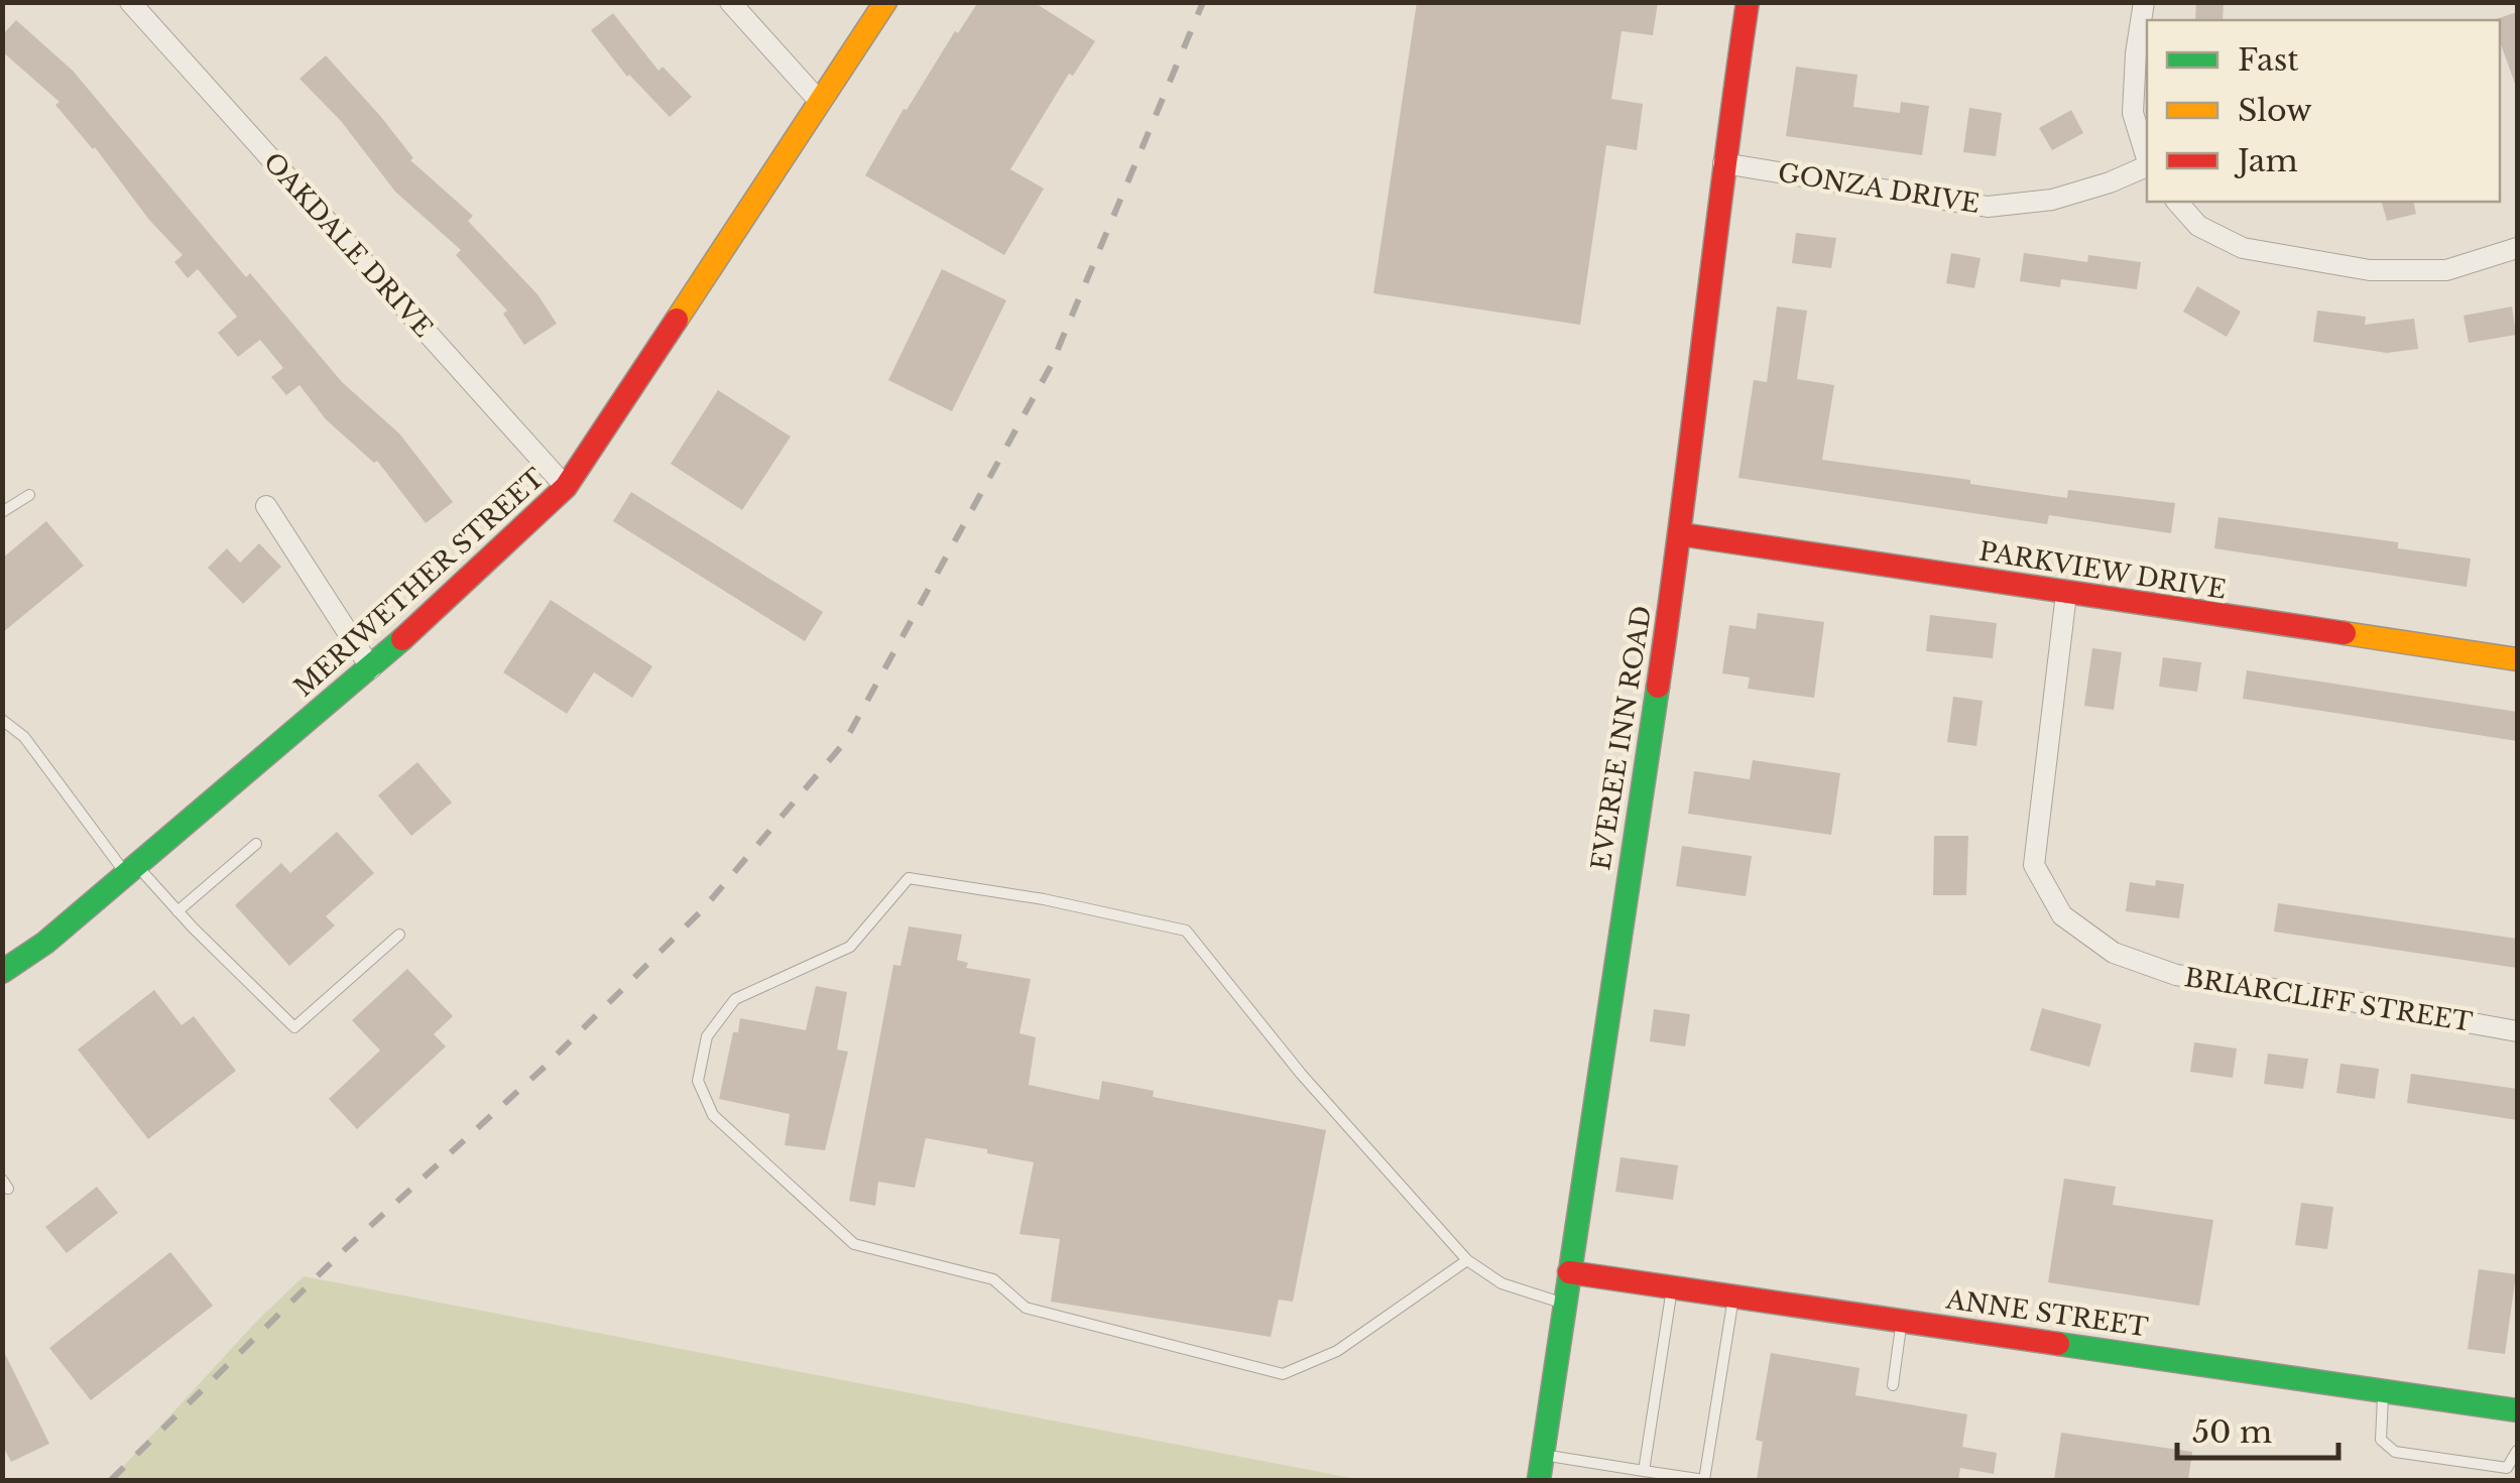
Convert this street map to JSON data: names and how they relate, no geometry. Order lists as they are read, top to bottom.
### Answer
{
  "streets": {
    "street": [
      "GONZA DRIVE",
      "OAKDALE DRIVE",
      "PARKVIEW DRIVE",
      "MERIWETHER STREET",
      "EVEREE INN ROAD",
      "BRIARCLIFF STREET",
      "ANNE STREET"
    ]
  },
  "crossings": [
    ["GONZA DRIVE", "EVEREE INN ROAD"],
    ["OAKDALE DRIVE", "MERIWETHER STREET"],
    ["PARKVIEW DRIVE", "EVEREE INN ROAD"],
    ["PARKVIEW DRIVE", "BRIARCLIFF STREET"],
    ["EVEREE INN ROAD", "ANNE STREET"]
  ],
  "legend": ["Fast", "Slow", "Jam"],
  "scale_bar": "50 m"
}
